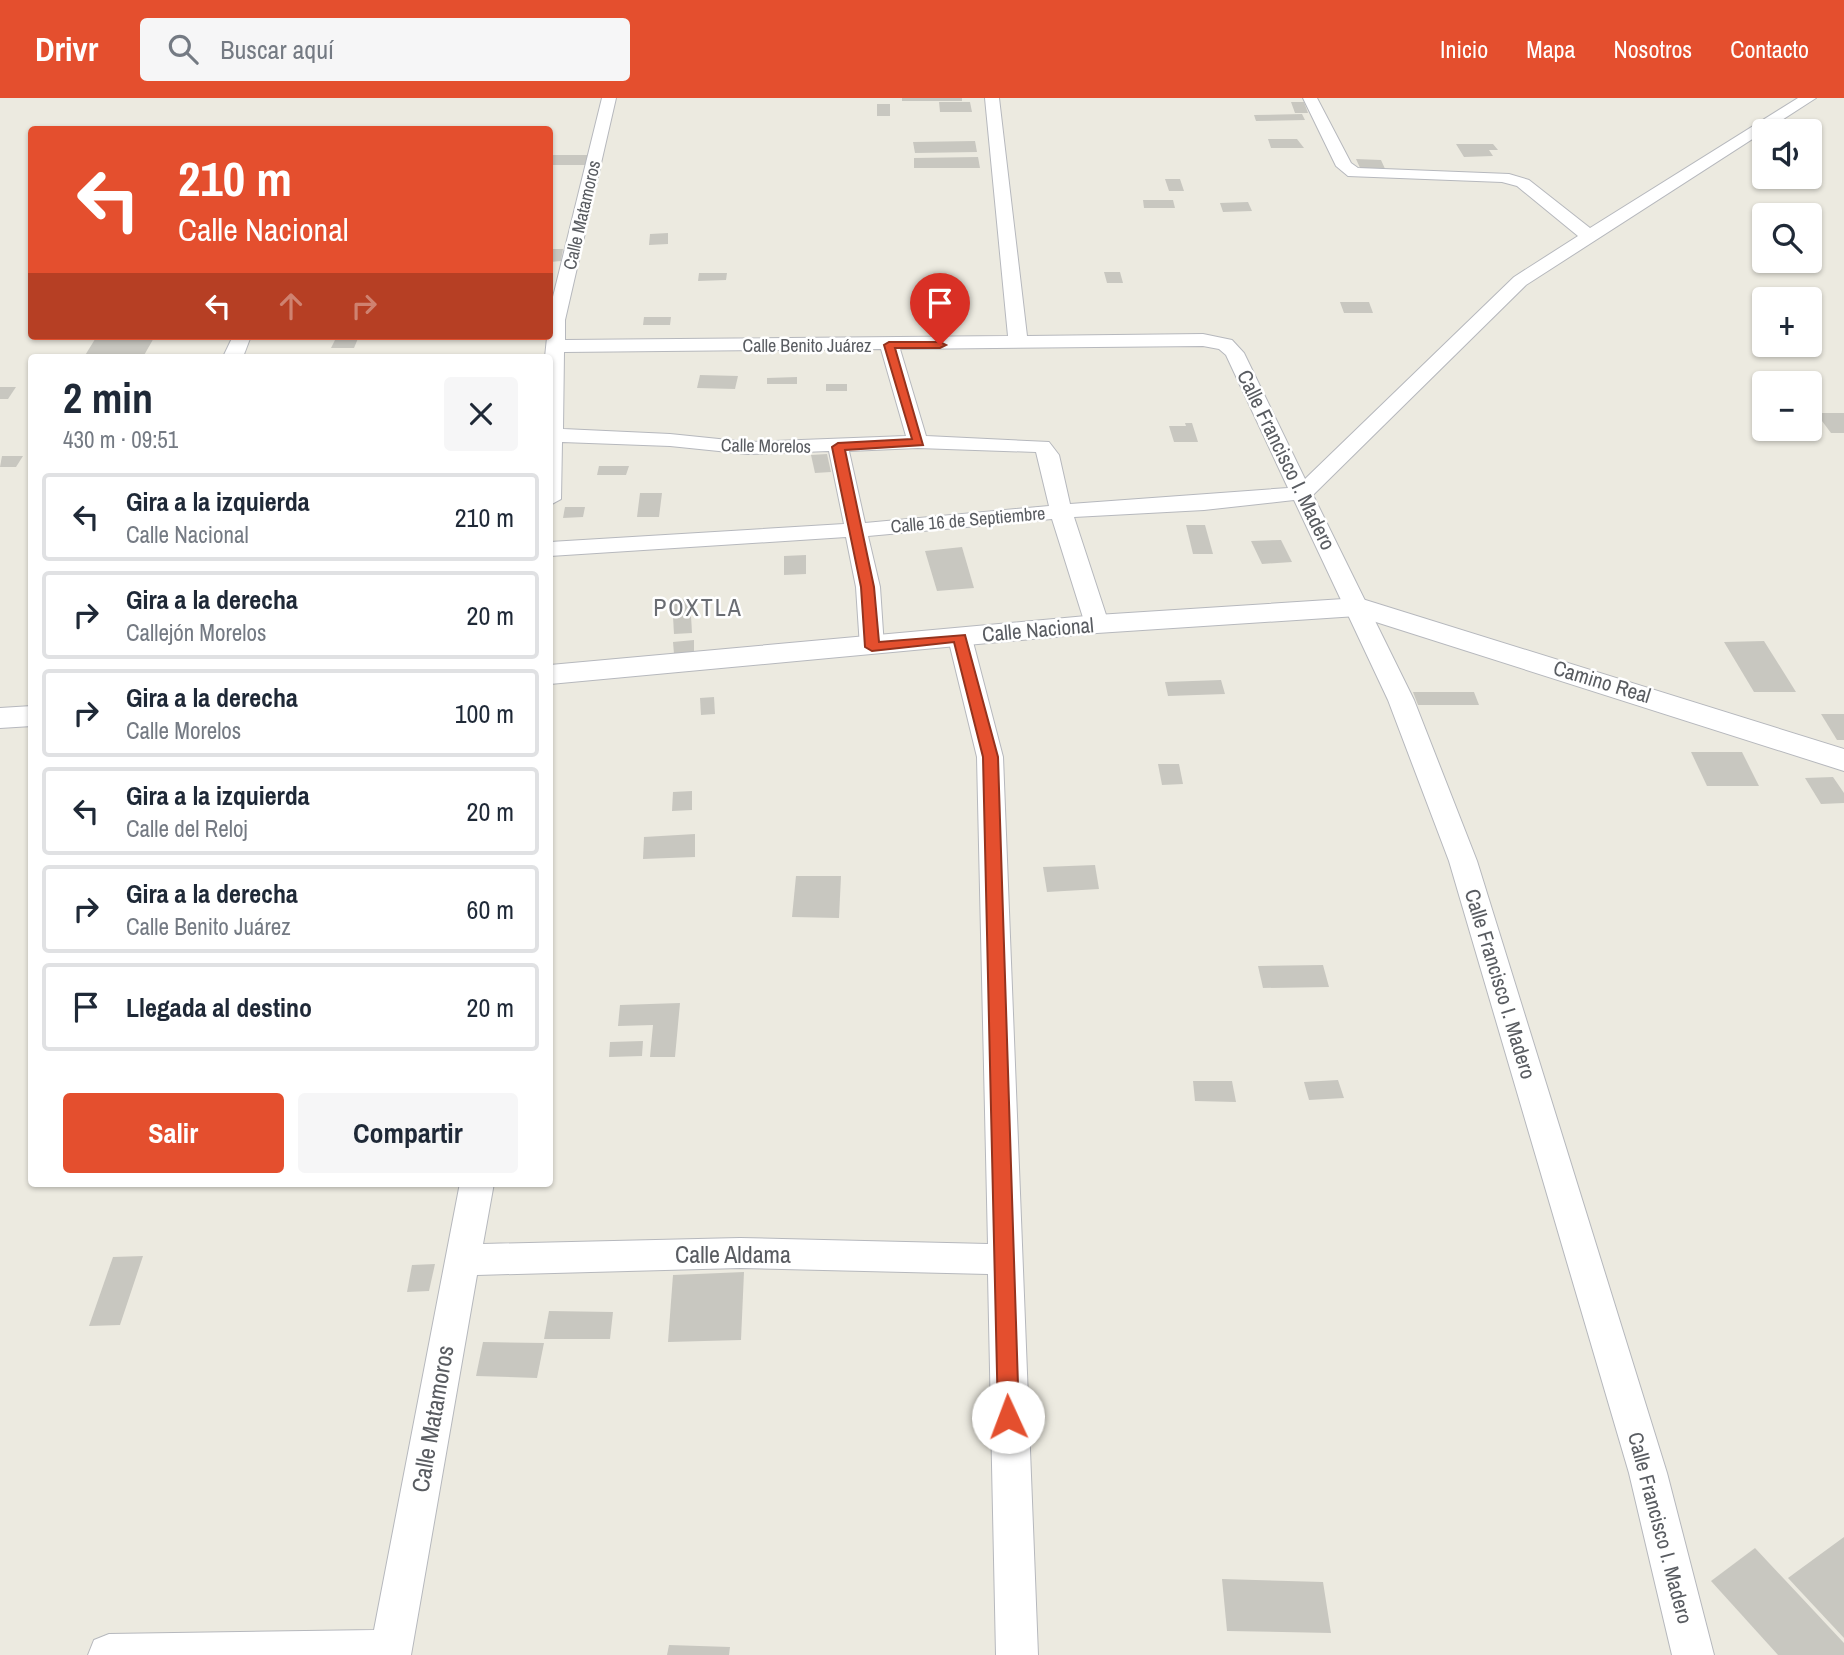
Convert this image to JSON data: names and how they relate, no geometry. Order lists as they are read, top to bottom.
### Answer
{
  "streets": {
    "street": [
      "Calle Matamoros",
      "Calle Benito Juárez",
      "Calle Morelos",
      "Calle Francisco I. Madero",
      "Calle 16 de Septiembre",
      "Calle Nacional",
      "Camino Real",
      "Calle Aldama"
    ]
  },
  "crossings": [
    ["Calle Matamoros", "Calle Benito Juárez"],
    ["Calle Matamoros", "Calle Aldama"],
    ["Calle Benito Juárez", "Calle Francisco I. Madero"],
    ["Calle Morelos", "Calle 16 de Septiembre"],
    ["Calle Morelos", "Calle Nacional"],
    ["Calle Francisco I. Madero", "Calle 16 de Septiembre"],
    ["Calle Francisco I. Madero", "Calle Nacional"],
    ["Calle Francisco I. Madero", "Camino Real"],
    ["Calle Nacional", "Camino Real"]
  ],
  "districts": ["POXTLA"],
  "page": {
    "header": "Drivr",
    "search": "Buscar aquí",
    "nav": [
      "Inicio",
      "Mapa",
      "Nosotros",
      "Contacto"
    ],
    "map_buttons": ["+", "−"],
    "turn": ["210 m", "Calle Nacional"],
    "heading": ["2 min", "430 m · 09:51"],
    "list": [
      {
        "name": "Gira a la izquierda",
        "note": "Calle Nacional",
        "value": "210 m"
      },
      {
        "name": "Gira a la derecha",
        "note": "Callejón Morelos",
        "value": "20 m"
      },
      {
        "name": "Gira a la derecha",
        "note": "Calle Morelos",
        "value": "100 m"
      },
      {
        "name": "Gira a la izquierda",
        "note": "Calle del Reloj",
        "value": "20 m"
      },
      {
        "name": "Gira a la derecha",
        "note": "Calle Benito Juárez",
        "value": "60 m"
      },
      {
        "name": "Llegada al destino",
        "value": "20 m"
      }
    ],
    "buttons": ["Salir", "Compartir"]
  }
}
